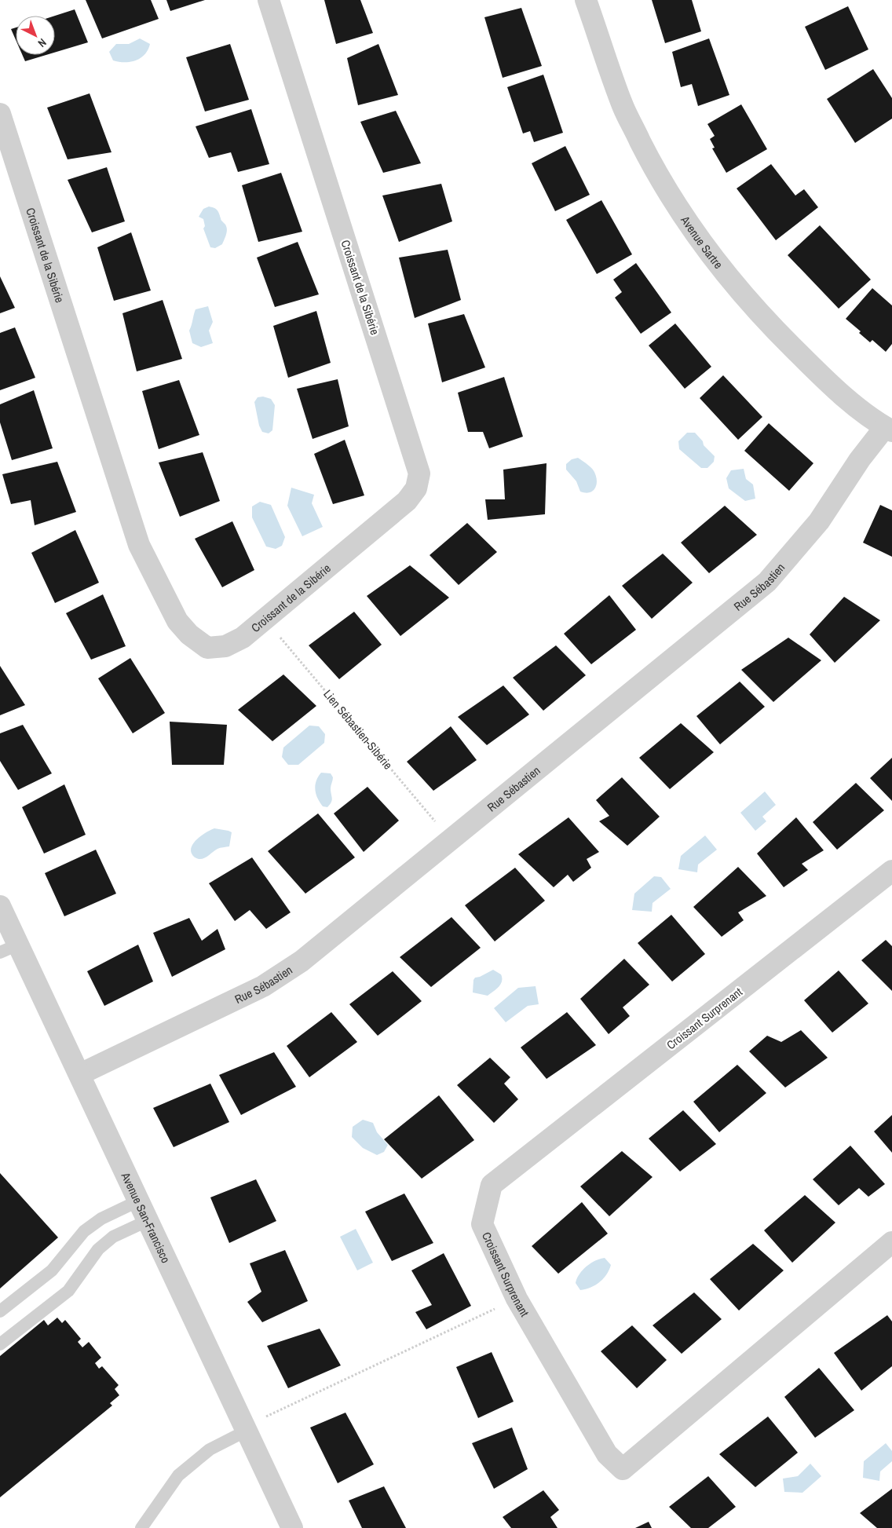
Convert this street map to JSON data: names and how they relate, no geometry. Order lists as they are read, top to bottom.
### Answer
{
  "streets": {
    "street": [
      "Avenue Sartre",
      "Croissant de la Sibérie",
      "Rue Sébastien",
      "Croissant Surprenant",
      "Avenue San-Francisco"
    ],
    "path": ["Lien Sébastien-Sibérie"]
  },
  "crossings": [
    ["Avenue Sartre", "Rue Sébastien"],
    ["Croissant de la Sibérie", "Lien Sébastien-Sibérie"],
    ["Rue Sébastien", "Lien Sébastien-Sibérie"],
    ["Rue Sébastien", "Avenue San-Francisco"]
  ],
  "north": "bottom right"
}
